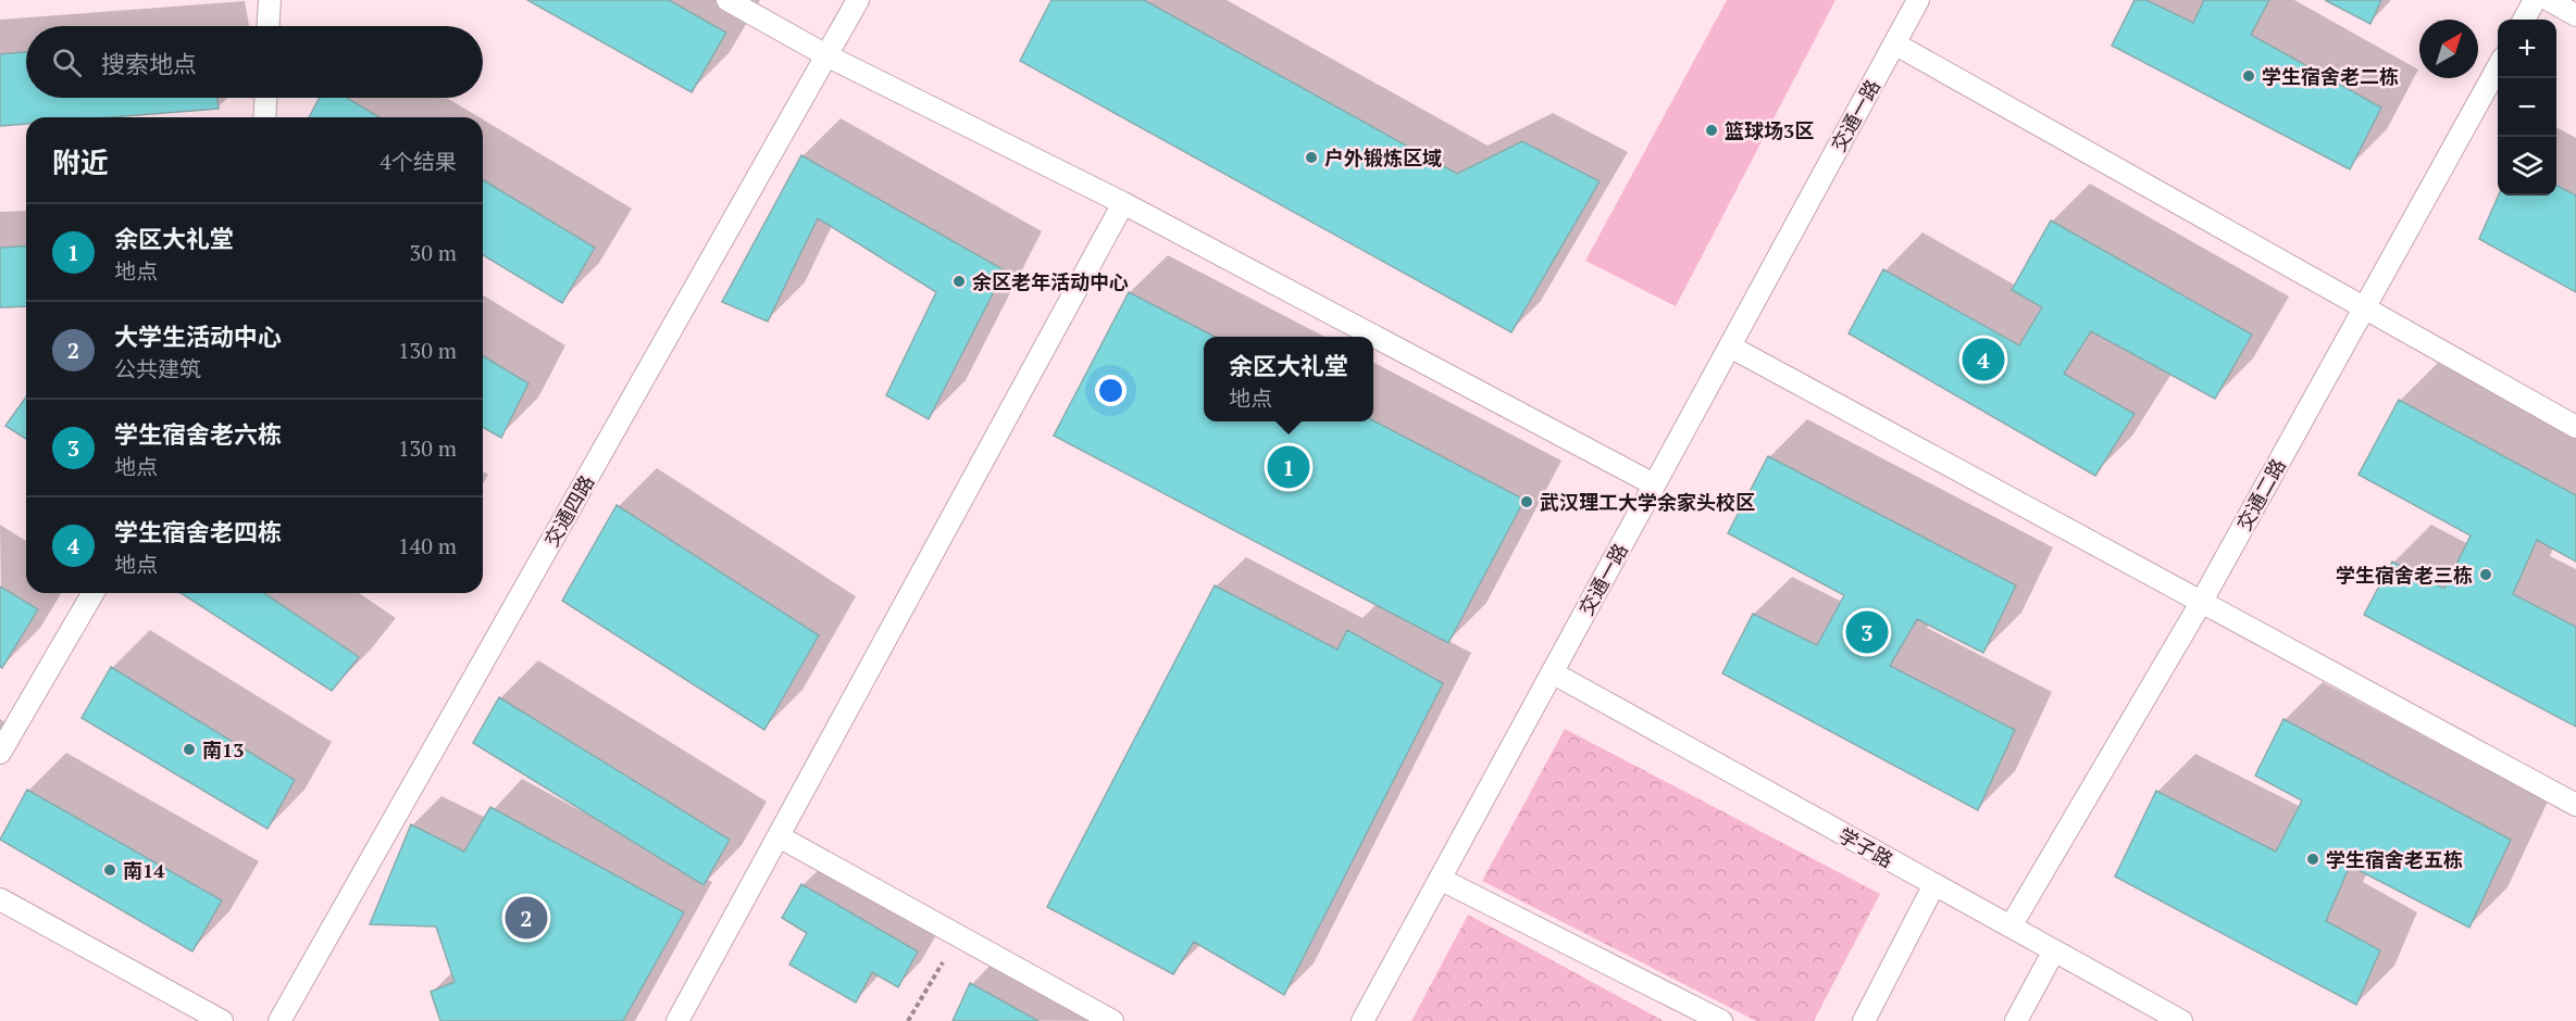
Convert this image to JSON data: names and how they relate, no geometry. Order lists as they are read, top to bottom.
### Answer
{
  "streets": {
    "lane": [
      "交通一路",
      "交通二路",
      "交通四路",
      "学子路"
    ]
  },
  "crossings": [
    ["交通一路", "学子路"],
    ["交通二路", "学子路"]
  ],
  "places": [
    "学生宿舍老二栋",
    "篮球场3区",
    "户外锻炼区域",
    "余区老年活动中心",
    "武汉理工大学余家头校区",
    "学生宿舍老三栋",
    "南13",
    "学生宿舍老五栋",
    "南14"
  ],
  "north": "top right",
  "page": {
    "map_buttons": ["+", "−"],
    "search": "搜索地点",
    "heading": ["附近", "4个结果"],
    "list": [
      {
        "mark": "1",
        "name": "余区大礼堂",
        "note": "地点",
        "value": "30 m"
      },
      {
        "mark": "2",
        "name": "大学生活动中心",
        "note": "公共建筑",
        "value": "130 m"
      },
      {
        "mark": "3",
        "name": "学生宿舍老六栋",
        "note": "地点",
        "value": "130 m"
      },
      {
        "mark": "4",
        "name": "学生宿舍老四栋",
        "note": "地点",
        "value": "140 m"
      }
    ],
    "pins": [
      "4",
      "1",
      "3",
      "2"
    ],
    "popup": ["余区大礼堂", "地点"]
  }
}
